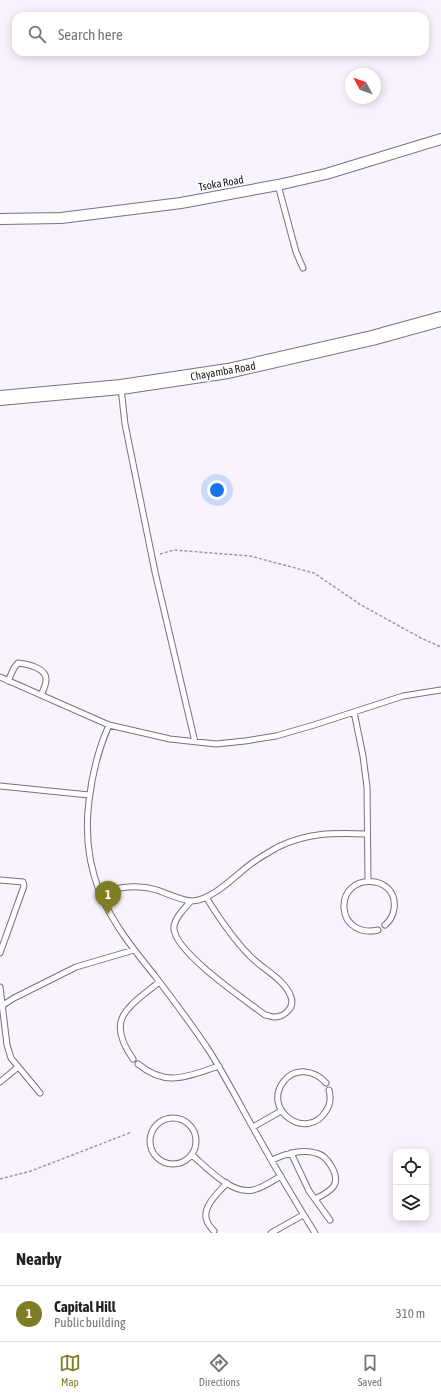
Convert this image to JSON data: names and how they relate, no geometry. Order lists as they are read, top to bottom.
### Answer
{
  "streets": {
    "main road": ["Chayamba Road"],
    "street": ["Tsoka Road"]
  },
  "north": "top left",
  "page": {
    "search": "Search here",
    "pins": "1",
    "heading": "Nearby",
    "list": [
      {
        "mark": "1",
        "name": "Capital Hill",
        "note": "Public building",
        "value": "310 m"
      }
    ],
    "nav": ["Map", "Directions", "Saved"]
  }
}
